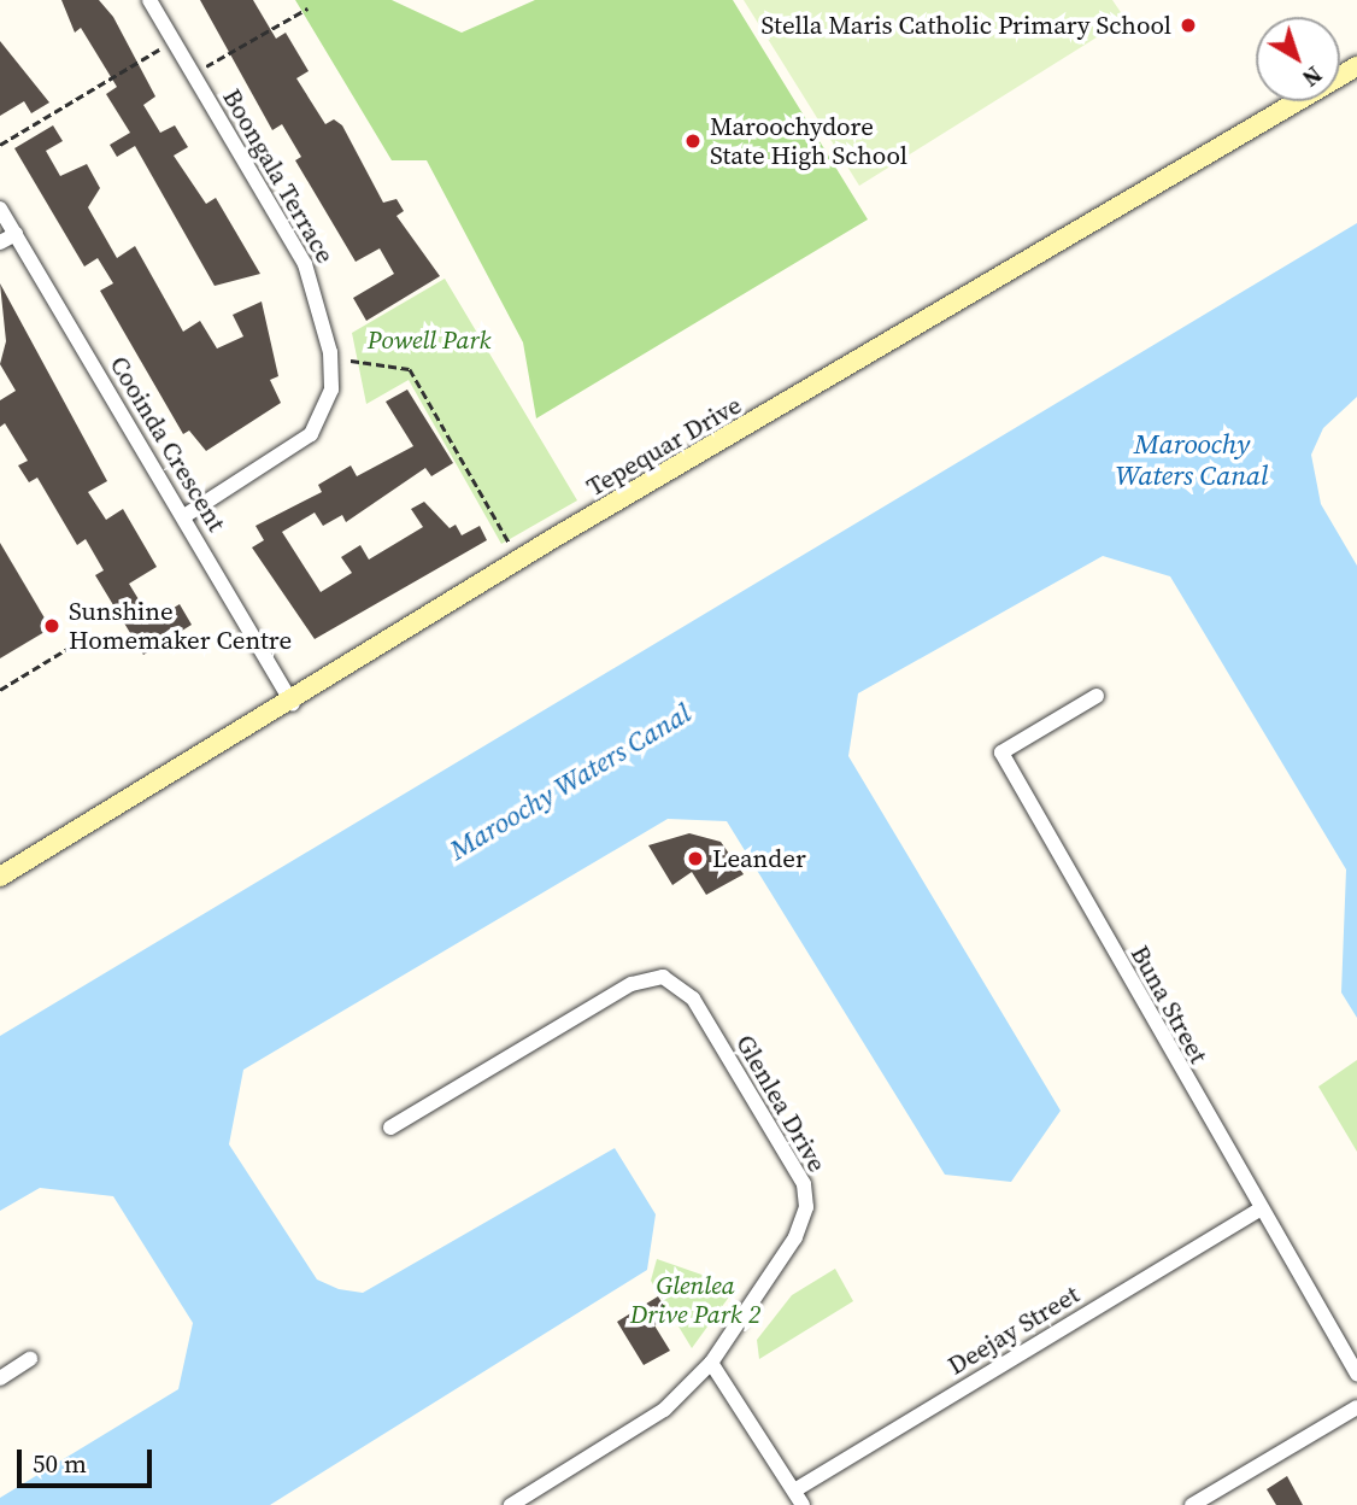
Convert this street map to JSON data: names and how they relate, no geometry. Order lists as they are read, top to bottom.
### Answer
{
  "streets": {
    "street": [
      "Boongala Terrace",
      "Cooinda Crescent",
      "Tepequar Drive",
      "Buna Street",
      "Glenlea Drive",
      "Deejay Street"
    ]
  },
  "crossings": [
    ["Boongala Terrace", "Cooinda Crescent"],
    ["Cooinda Crescent", "Tepequar Drive"],
    ["Buna Street", "Deejay Street"]
  ],
  "water": ["Maroochy Waters Canal"],
  "parks": ["Powell Park", "Glenlea Drive Park 2"],
  "places": [
    "Stella Maris Catholic Primary School",
    "Maroochydore State High School",
    "Sunshine Homemaker Centre",
    "Leander"
  ],
  "scale_bar": "50 m",
  "north": "bottom right"
}
